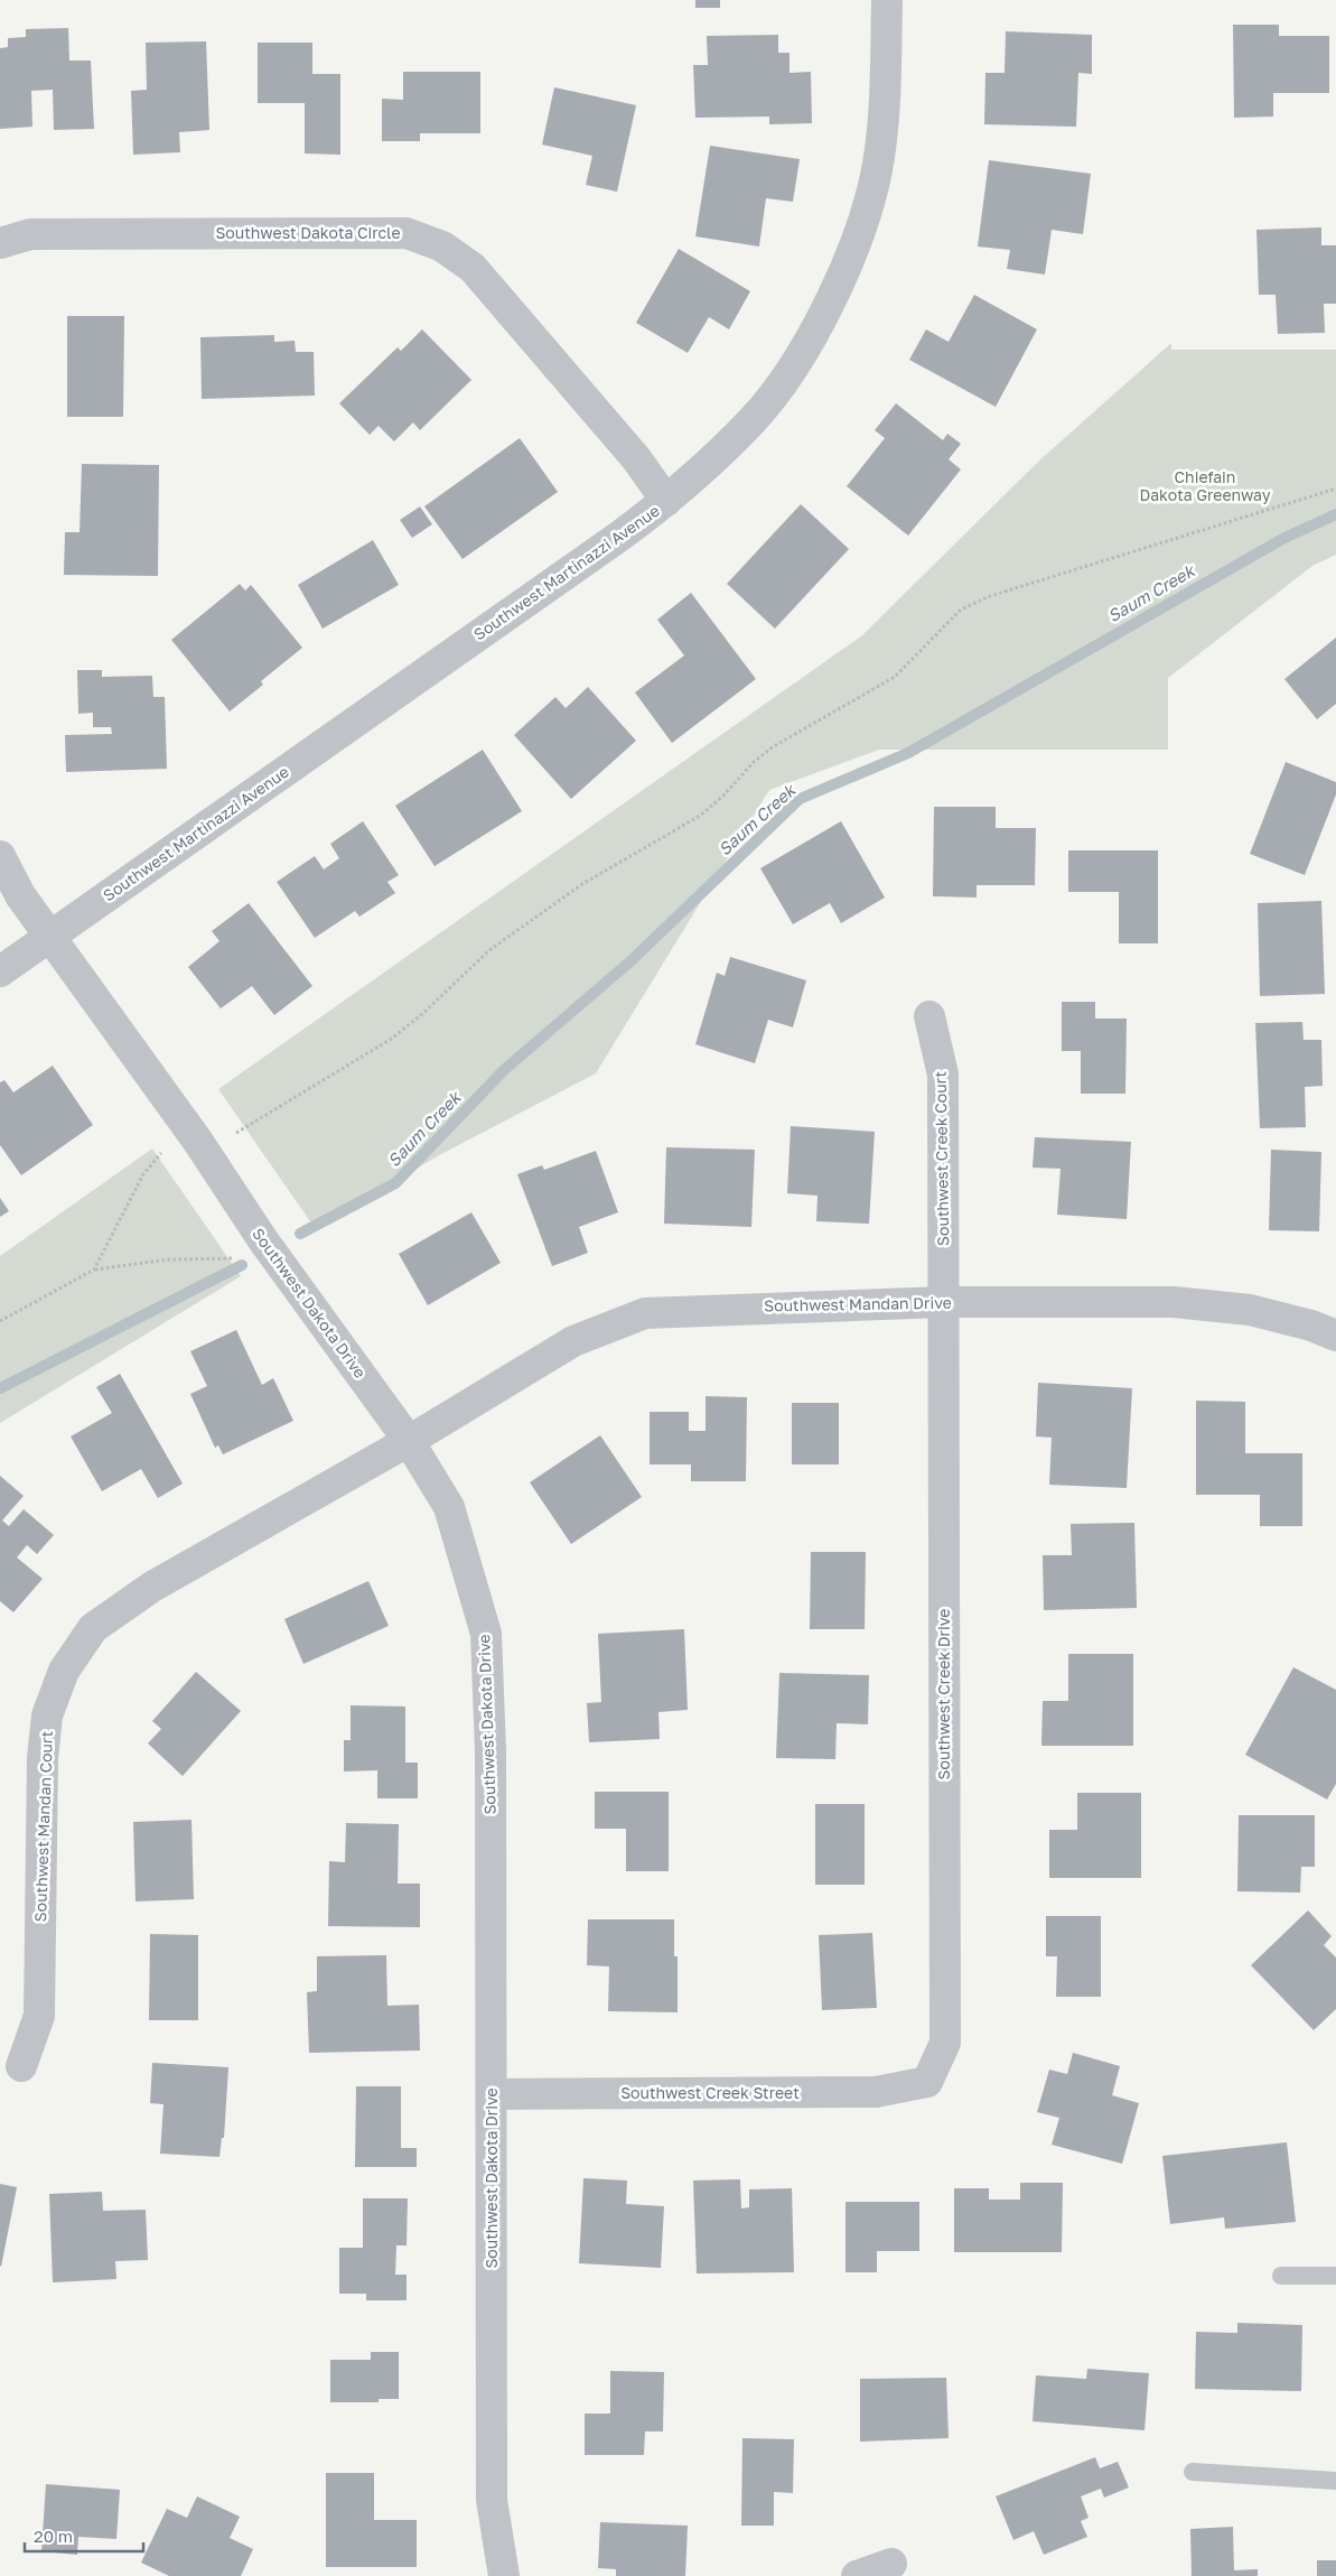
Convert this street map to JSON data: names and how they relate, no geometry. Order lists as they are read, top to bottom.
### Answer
{
  "streets": {
    "street": [
      "Southwest Dakota Circle",
      "Southwest Martinazzi Avenue",
      "Southwest Creek Court",
      "Southwest Dakota Drive",
      "Southwest Mandan Drive",
      "Southwest Creek Drive",
      "Southwest Mandan Court",
      "Southwest Creek Street"
    ]
  },
  "crossings": [
    ["Southwest Dakota Circle", "Southwest Martinazzi Avenue"],
    ["Southwest Martinazzi Avenue", "Southwest Dakota Drive"],
    ["Southwest Creek Court", "Southwest Mandan Drive"],
    ["Southwest Creek Court", "Southwest Creek Drive"],
    ["Southwest Dakota Drive", "Southwest Mandan Drive"],
    ["Southwest Dakota Drive", "Southwest Mandan Court"],
    ["Southwest Dakota Drive", "Southwest Creek Street"],
    ["Southwest Mandan Drive", "Southwest Creek Drive"],
    ["Southwest Mandan Drive", "Southwest Mandan Court"],
    ["Southwest Creek Drive", "Southwest Creek Street"]
  ],
  "water": ["Saum Creek"],
  "parks": ["Chiefain Dakota Greenway"],
  "scale_bar": "20 m"
}
